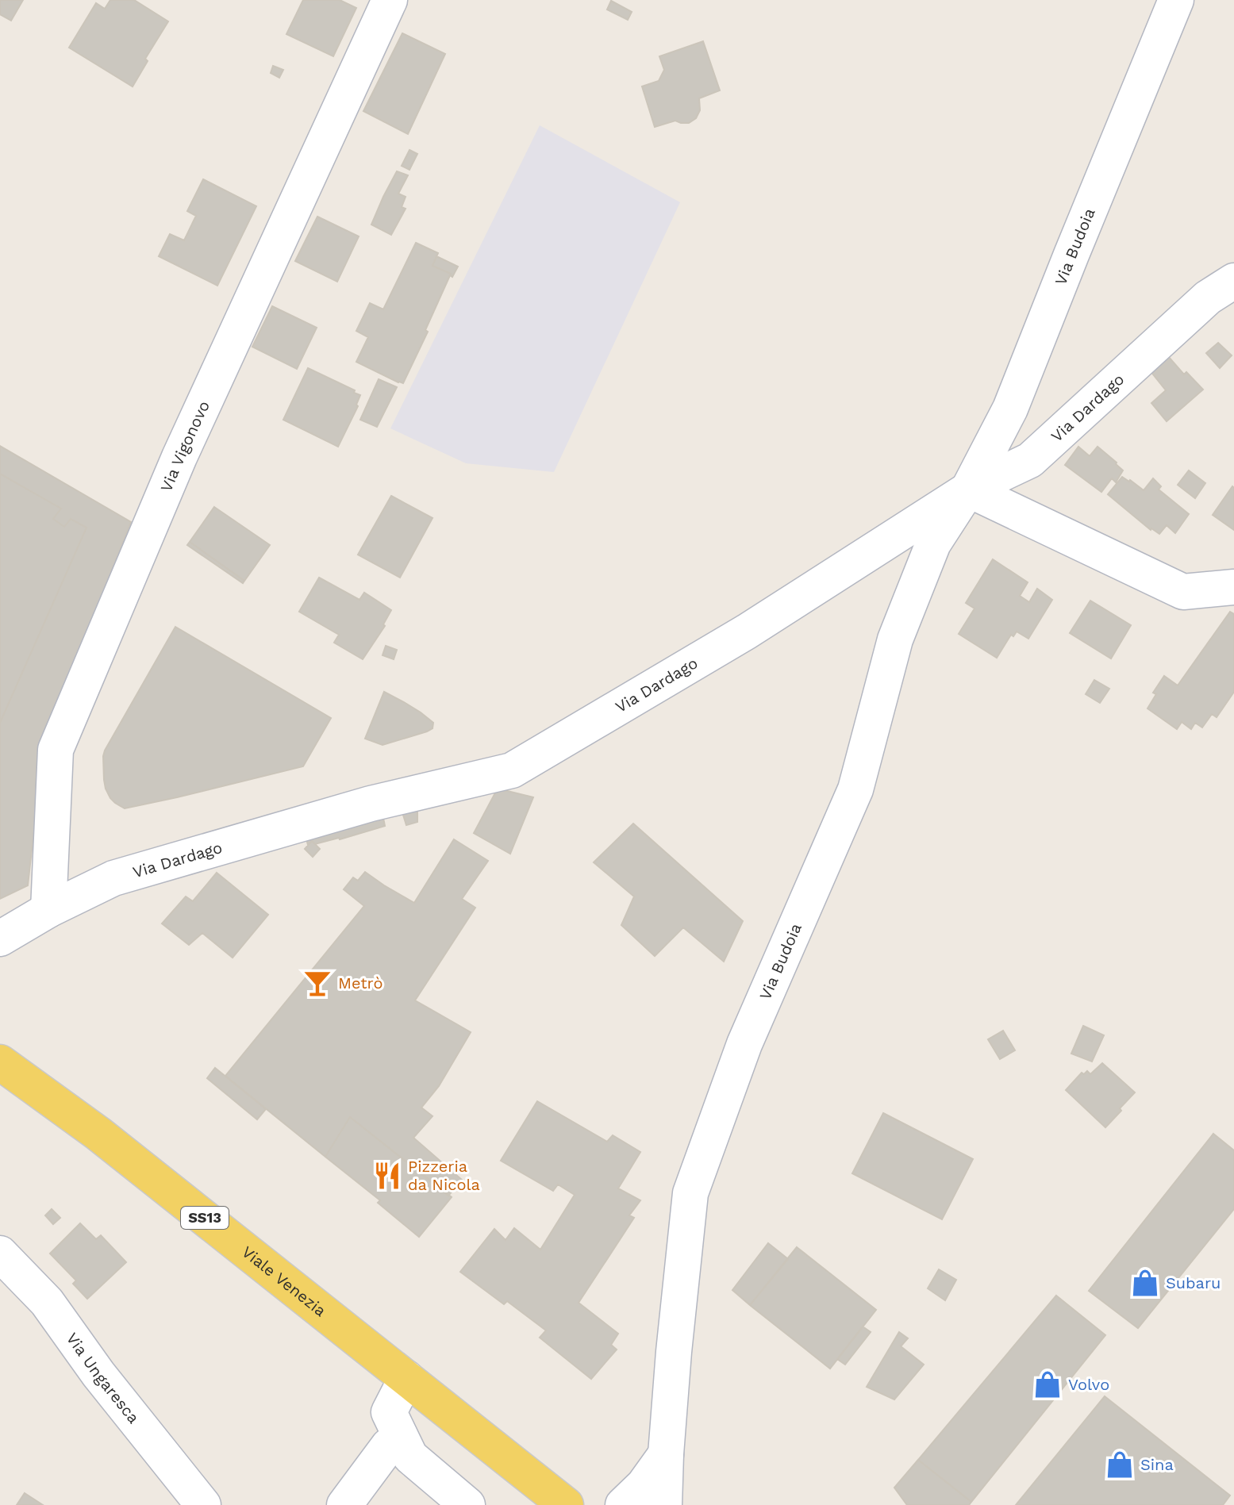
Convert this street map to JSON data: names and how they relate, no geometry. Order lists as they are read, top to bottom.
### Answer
{
  "streets": {
    "main road": ["SS13", "Viale Venezia"],
    "street": [
      "Via Budoia",
      "Via Dardago",
      "Via Vigonovo",
      "Via Ungaresca"
    ]
  },
  "crossings": [
    ["Via Budoia", "Via Dardago"],
    ["Via Dardago", "Via Vigonovo"]
  ],
  "places": {
    "bar": ["Metrò"],
    "restaurant": ["Pizzeria da Nicola"],
    "shop": ["Subaru", "Volvo", "Sina"]
  }
}
